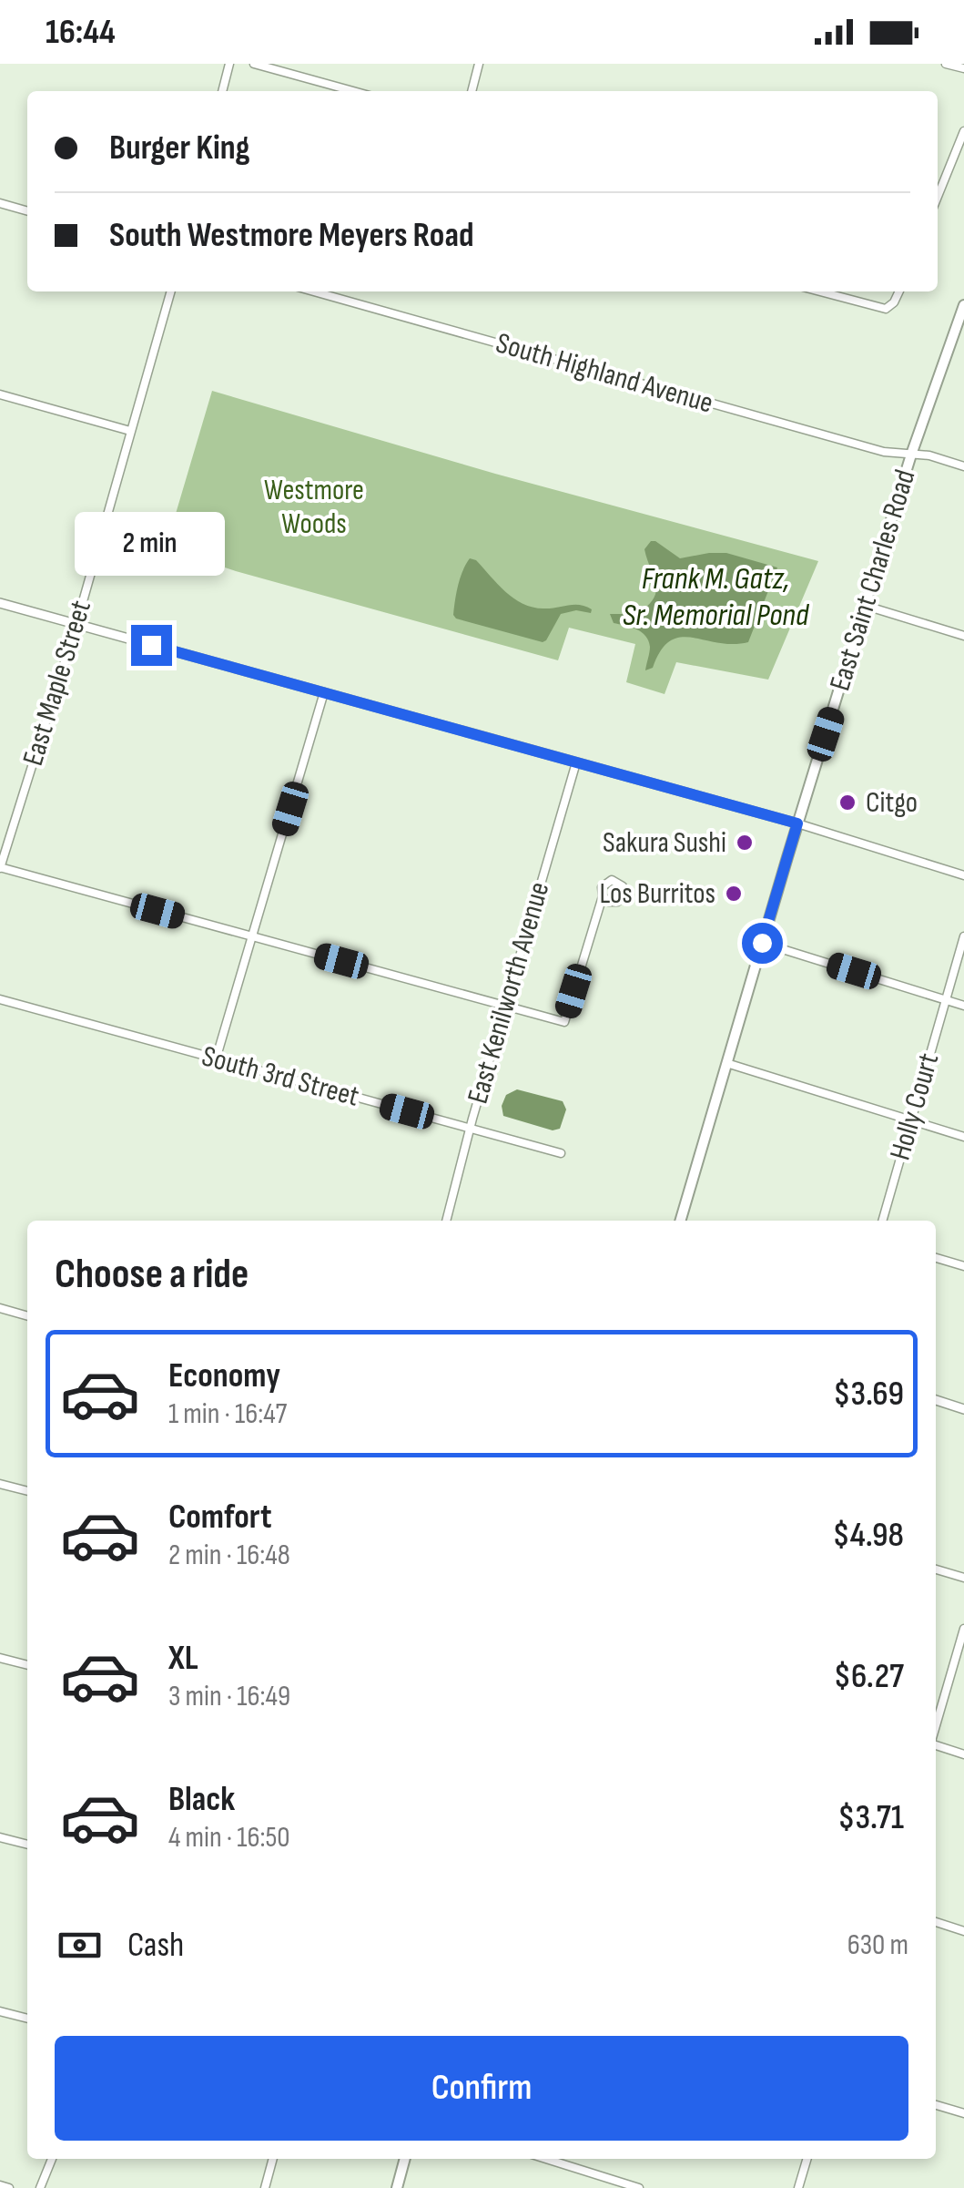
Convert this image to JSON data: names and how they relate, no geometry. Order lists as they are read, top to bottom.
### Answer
{
  "streets": {
    "main road": ["East Saint Charles Road"],
    "street": [
      "South Highland Avenue",
      "East Maple Street",
      "East Kenilworth Avenue",
      "South 3rd Street",
      "Holly Court"
    ]
  },
  "crossings": [
    ["South Highland Avenue", "East Saint Charles Road"],
    ["East Kenilworth Avenue", "South 3rd Street"]
  ],
  "water": ["Frank M. Gatz, Sr. Memorial Pond"],
  "parks": ["Westmore Woods"],
  "places": ["Citgo", "Sakura Sushi", "Los Burritos"],
  "page": {
    "status": "16:44",
    "banner": ["Burger King", "South Westmore Meyers Road"],
    "bubble": "2 min",
    "heading": "Choose a ride",
    "list": [
      {
        "name": "Economy",
        "note": "1 min · 16:47",
        "value": "$3.69"
      },
      {
        "name": "Comfort",
        "note": "2 min · 16:48",
        "value": "$4.98"
      },
      {
        "name": "XL",
        "note": "3 min · 16:49",
        "value": "$6.27"
      },
      {
        "name": "Black",
        "note": "4 min · 16:50",
        "value": "$3.71"
      }
    ],
    "pay": ["Cash", "630 m"],
    "buttons": "Confirm"
  }
}
